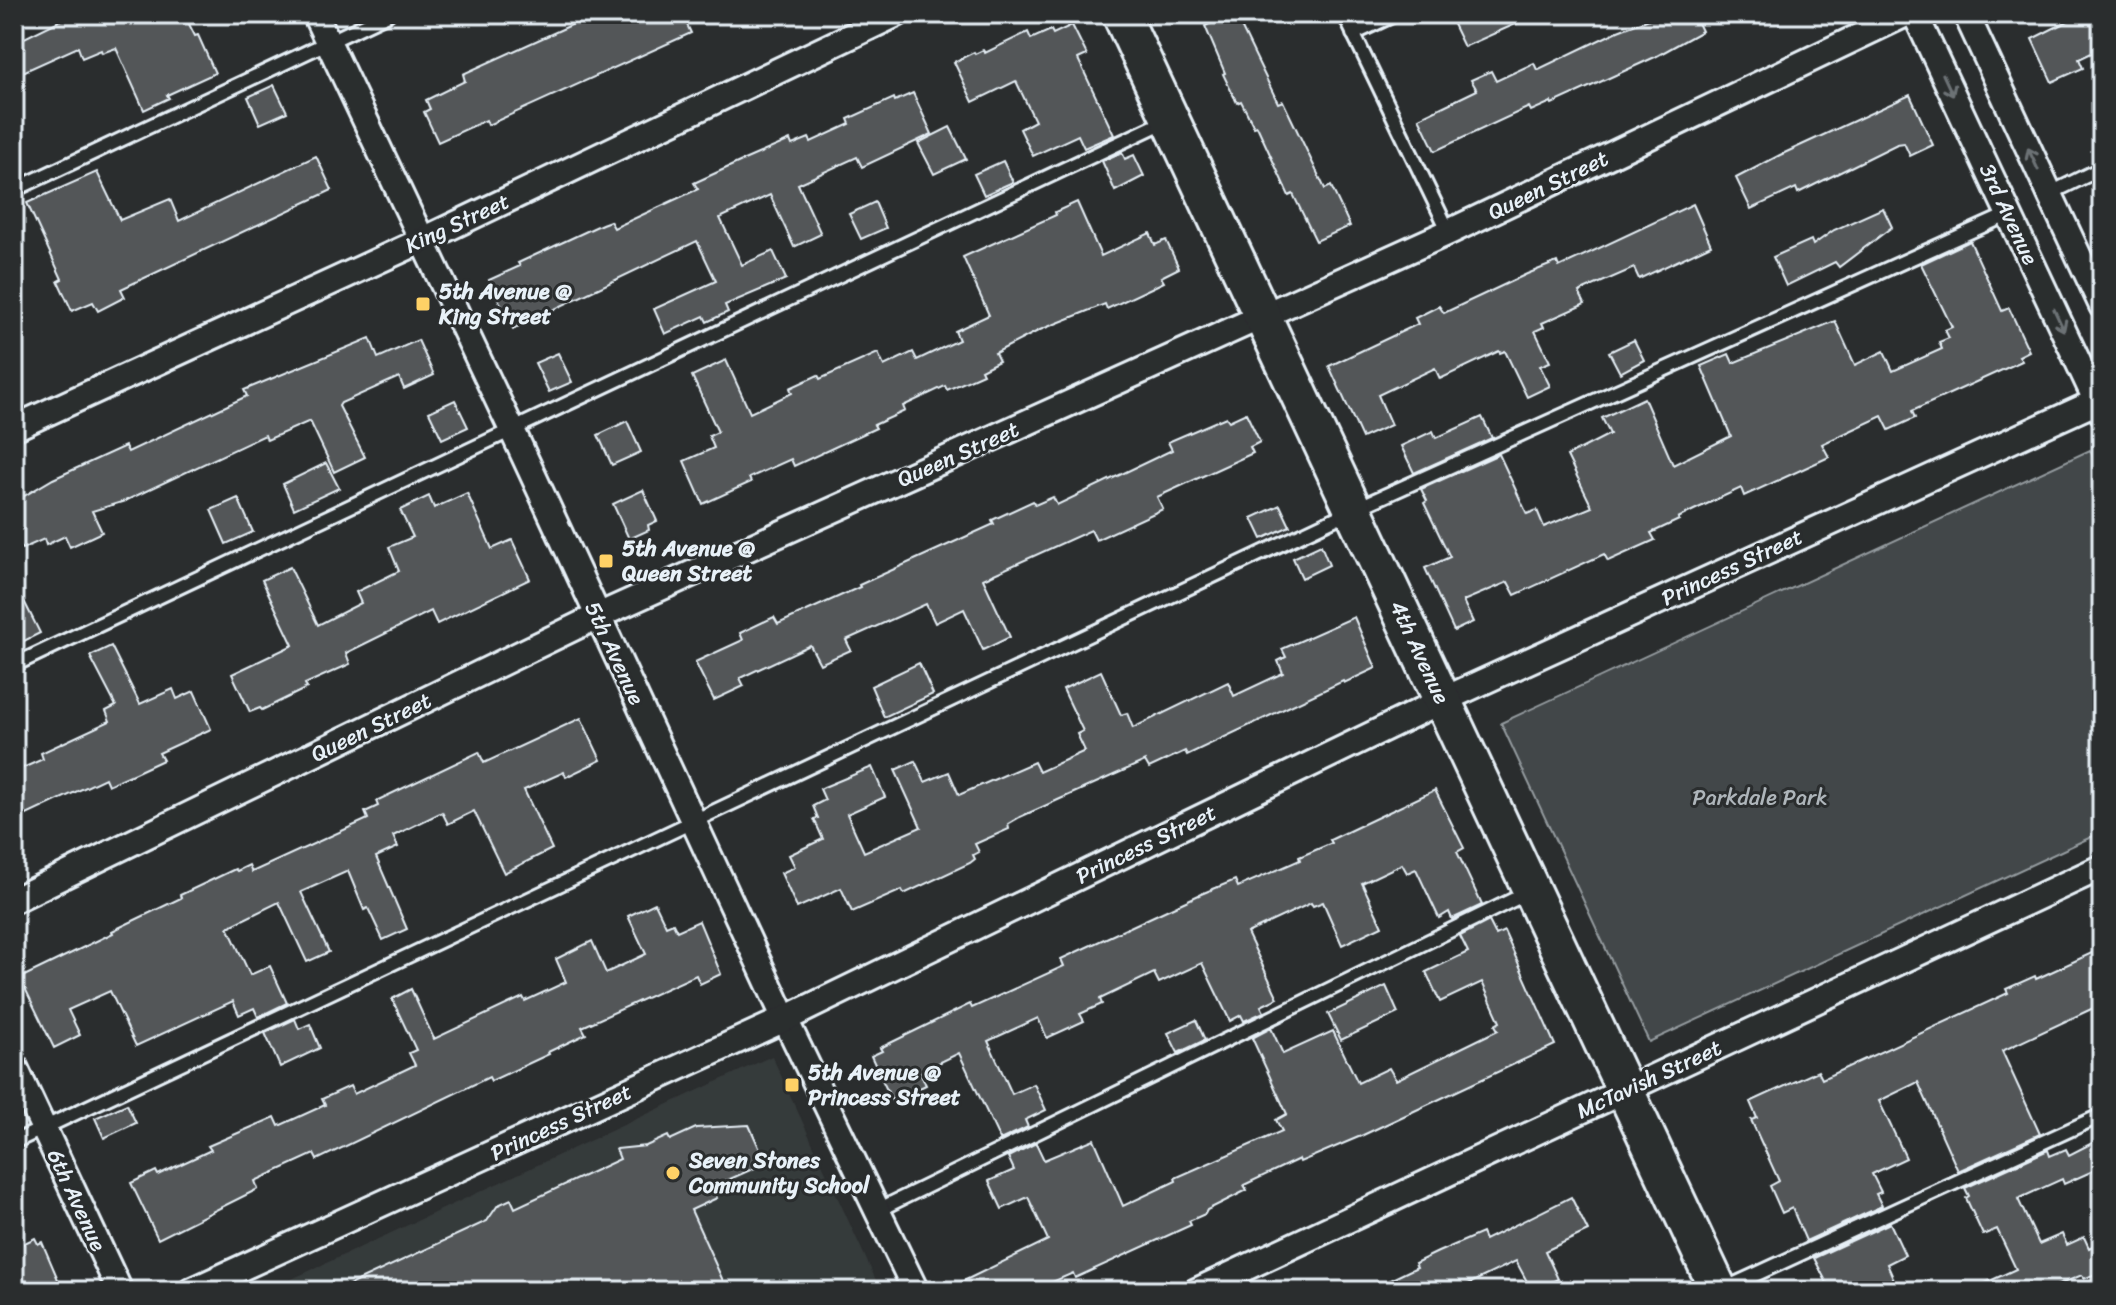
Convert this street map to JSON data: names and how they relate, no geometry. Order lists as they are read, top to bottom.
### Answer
{
  "streets": {
    "street": [
      "Queen Street",
      "3rd Avenue",
      "King Street",
      "Princess Street",
      "4th Avenue",
      "5th Avenue",
      "McTavish Street",
      "6th Avenue"
    ]
  },
  "crossings": [
    ["Queen Street", "4th Avenue"],
    ["Queen Street", "5th Avenue"],
    ["3rd Avenue", "Princess Street"],
    ["King Street", "5th Avenue"],
    ["Princess Street", "4th Avenue"],
    ["Princess Street", "5th Avenue"],
    ["4th Avenue", "McTavish Street"]
  ],
  "parks": ["Parkdale Park"],
  "places": {
    "transit": ["5th Avenue @ King Street", "5th Avenue @ Queen Street", "5th Avenue @ Princess Street"],
    "other": ["Seven Stones Community School"]
  }
}
